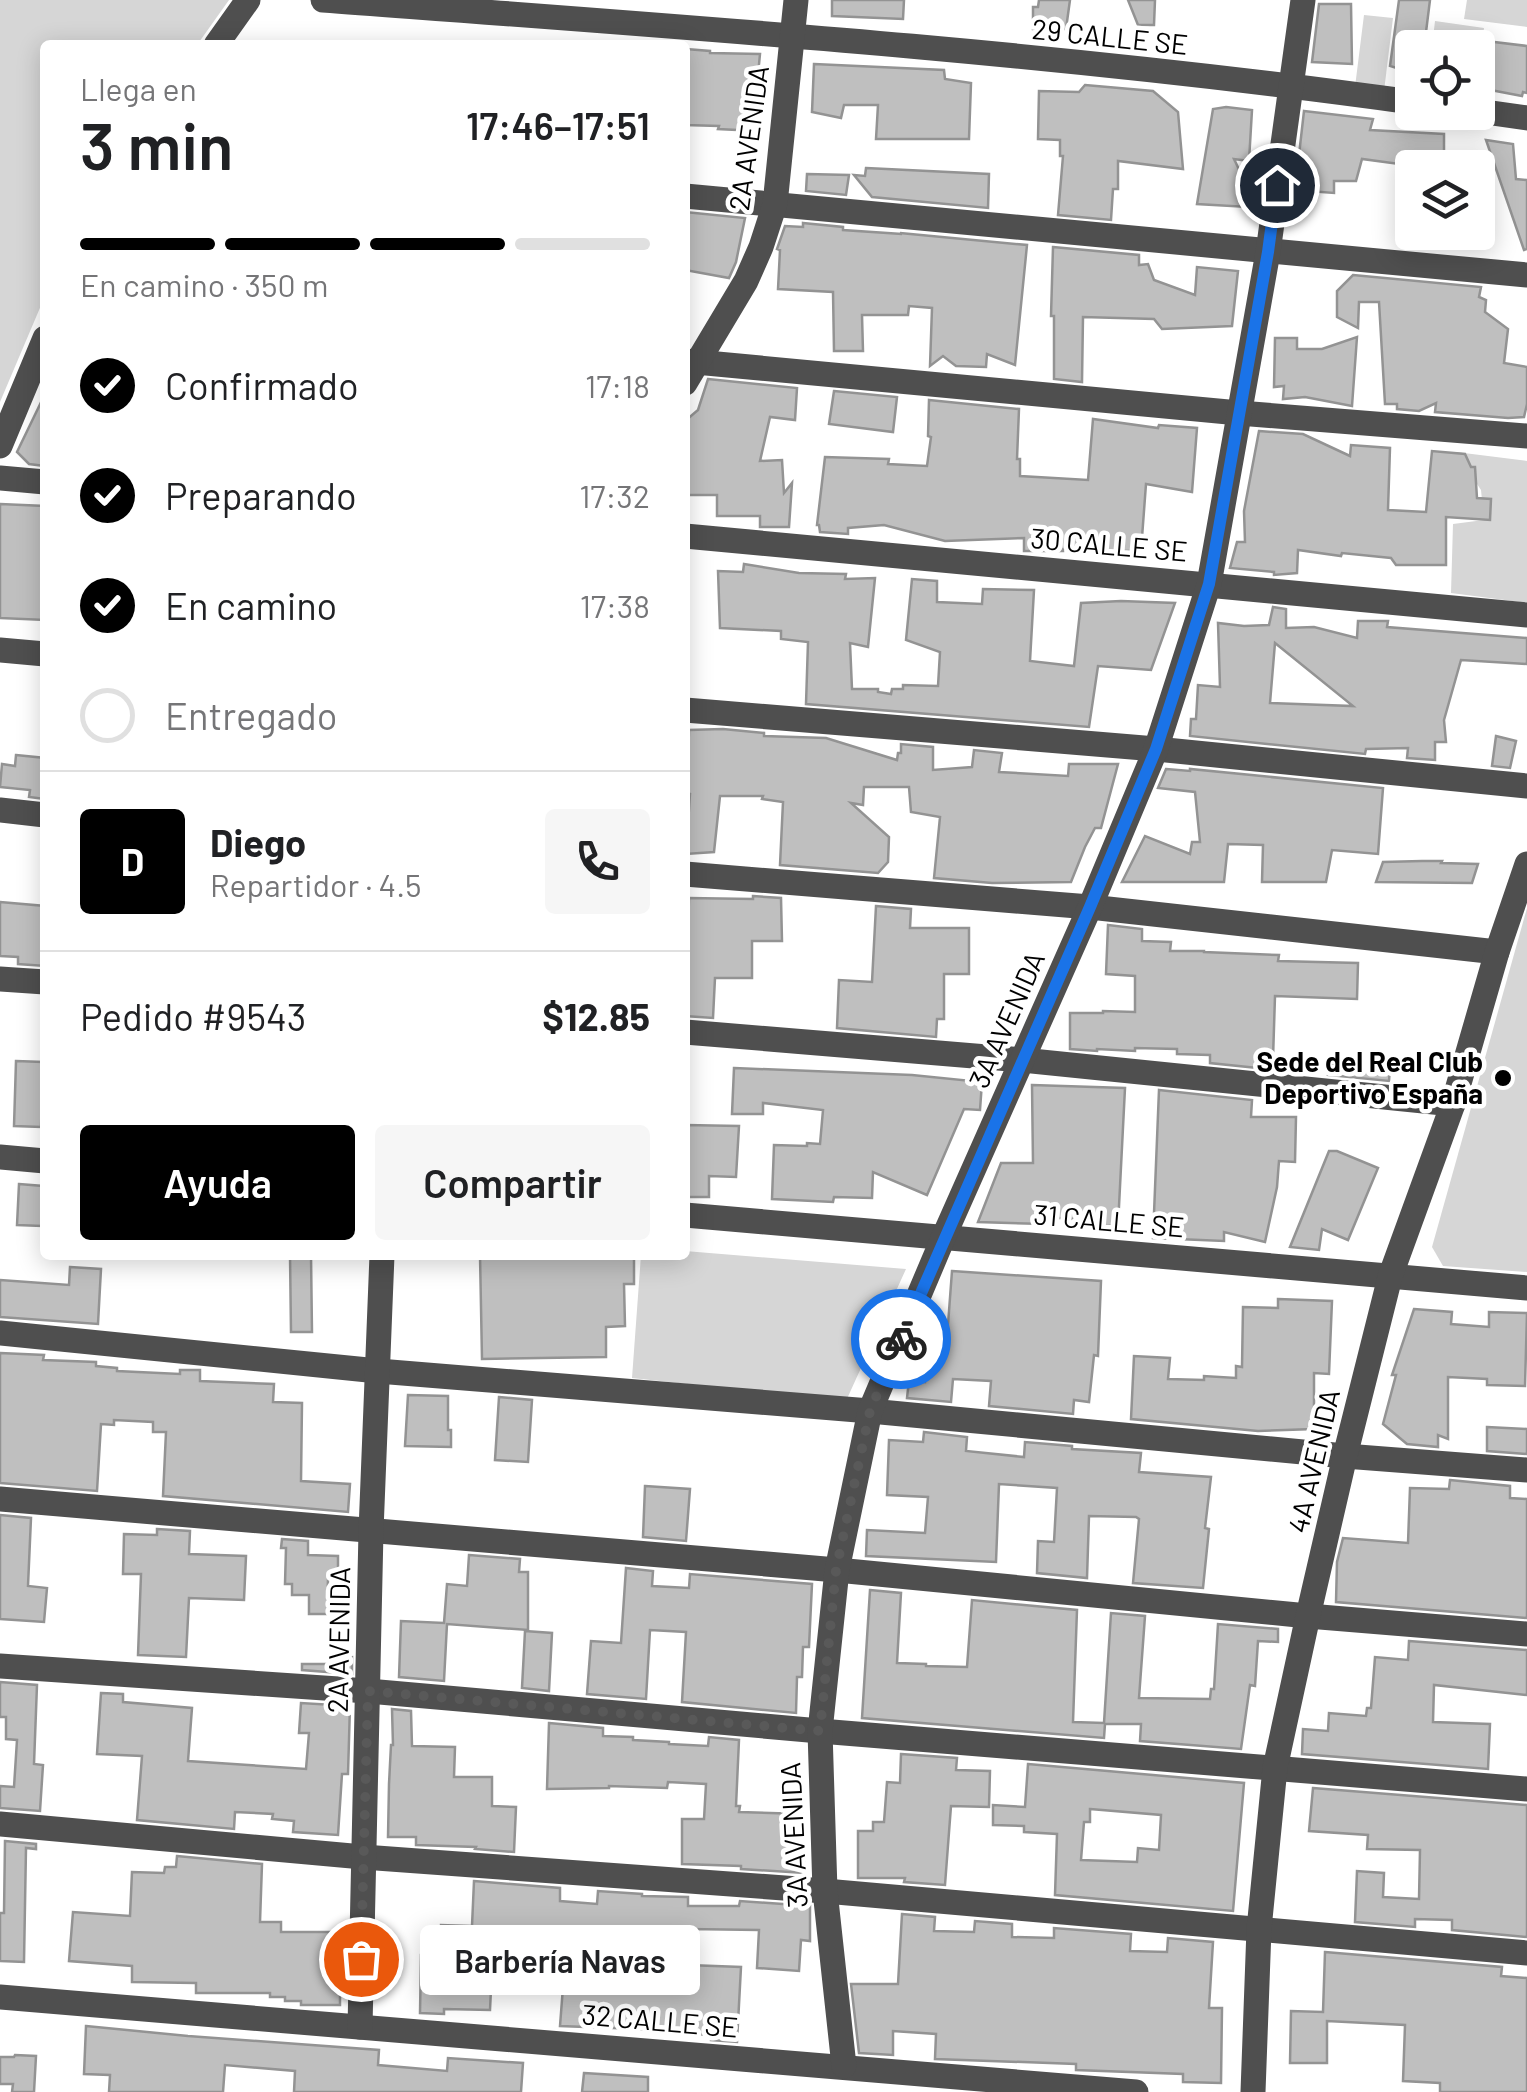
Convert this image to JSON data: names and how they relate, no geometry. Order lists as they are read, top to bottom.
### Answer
{
  "streets": {
    "street": [
      "29 CALLE SE",
      "2A AVENIDA",
      "30 CALLE SE",
      "3A AVENIDA",
      "31 CALLE SE",
      "4A AVENIDA",
      "32 CALLE SE"
    ]
  },
  "crossings": [
    ["29 CALLE SE", "2A AVENIDA"],
    ["29 CALLE SE", "3A AVENIDA"],
    ["2A AVENIDA", "32 CALLE SE"],
    ["30 CALLE SE", "3A AVENIDA"],
    ["3A AVENIDA", "31 CALLE SE"],
    ["3A AVENIDA", "32 CALLE SE"],
    ["31 CALLE SE", "4A AVENIDA"]
  ],
  "places": ["Sede del Real Club Deportivo España", "Barbería Navas"],
  "page": {
    "heading": ["3 min", "Llega en", "17:46–17:51"],
    "panel": [
      "Diego",
      "Repartidor · 4.5",
      "Pedido #9543",
      "$12.85"
    ],
    "bar": "En camino · 350 m",
    "list": [
      ["Confirmado", "17:18"],
      ["Preparando", "17:32"],
      ["En camino", "17:38"],
      "Entregado"
    ],
    "round": "D",
    "buttons": ["Ayuda", "Compartir"],
    "bubble": "Barbería Navas"
  }
}
